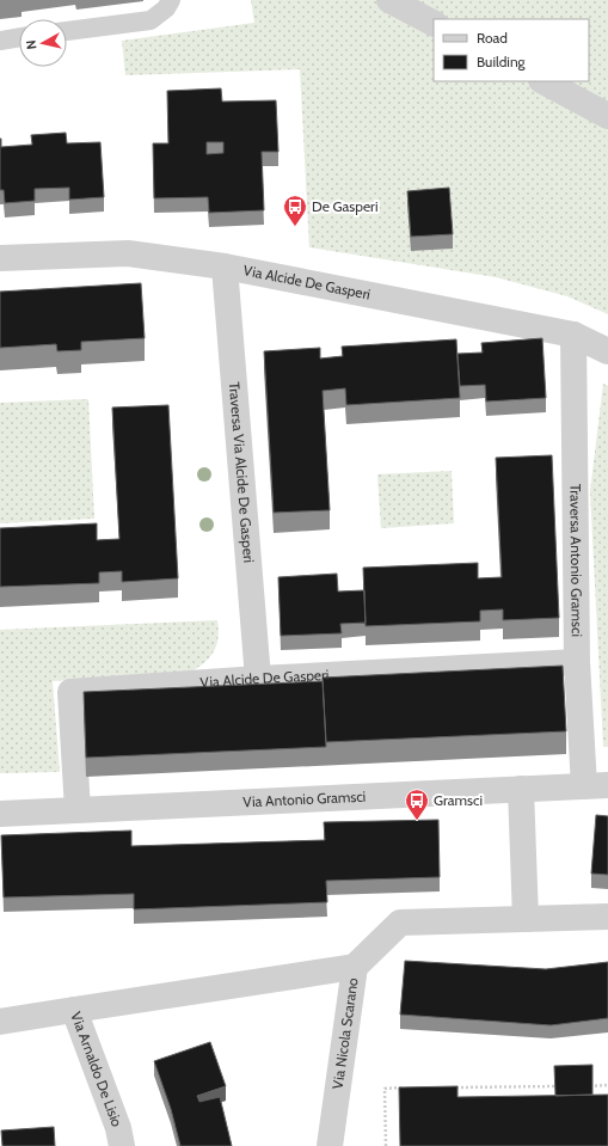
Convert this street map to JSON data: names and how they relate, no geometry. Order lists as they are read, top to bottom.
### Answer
{
  "streets": {
    "street": [
      "Via Alcide De Gasperi",
      "Traversa Via Alcide De Gasperi",
      "Traversa Antonio Gramsci",
      "Via Antonio Gramsci",
      "Via Nicola Scarano",
      "Via Arnaldo De Lisio"
    ]
  },
  "crossings": [
    ["Via Alcide De Gasperi", "Traversa Via Alcide De Gasperi"],
    ["Via Alcide De Gasperi", "Traversa Antonio Gramsci"],
    ["Via Alcide De Gasperi", "Via Antonio Gramsci"],
    ["Traversa Antonio Gramsci", "Via Antonio Gramsci"]
  ],
  "places": {
    "bus stop": ["De Gasperi", "Gramsci"]
  },
  "legend": ["Road", "Building"],
  "north": "left"
}
